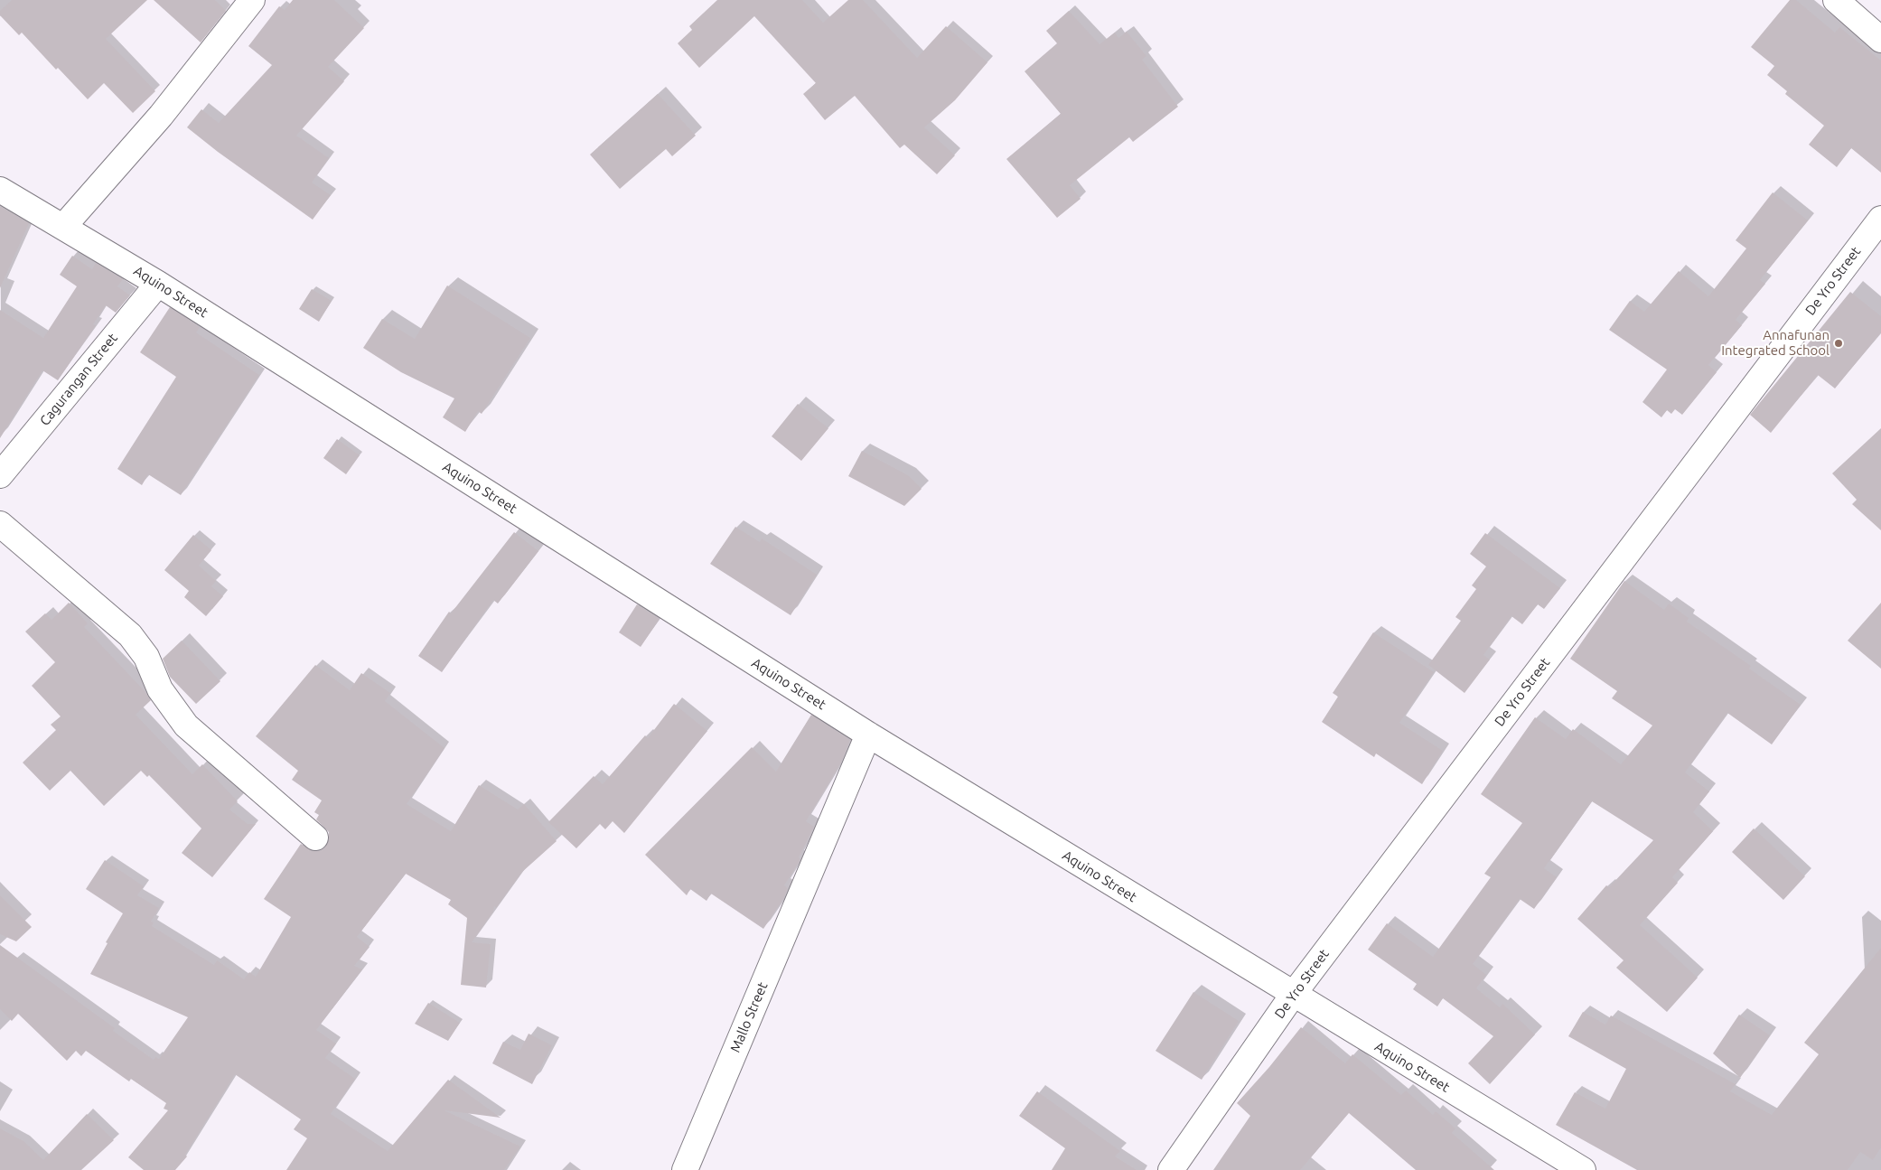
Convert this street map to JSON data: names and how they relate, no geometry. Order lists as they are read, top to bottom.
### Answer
{
  "streets": {
    "street": [
      "De Yro Street",
      "Aquino Street",
      "Cagurangan Street",
      "Mallo Street"
    ]
  },
  "crossings": [
    ["De Yro Street", "Aquino Street"],
    ["Aquino Street", "Cagurangan Street"],
    ["Aquino Street", "Mallo Street"]
  ],
  "places": ["Annafunan Integrated School"]
}
